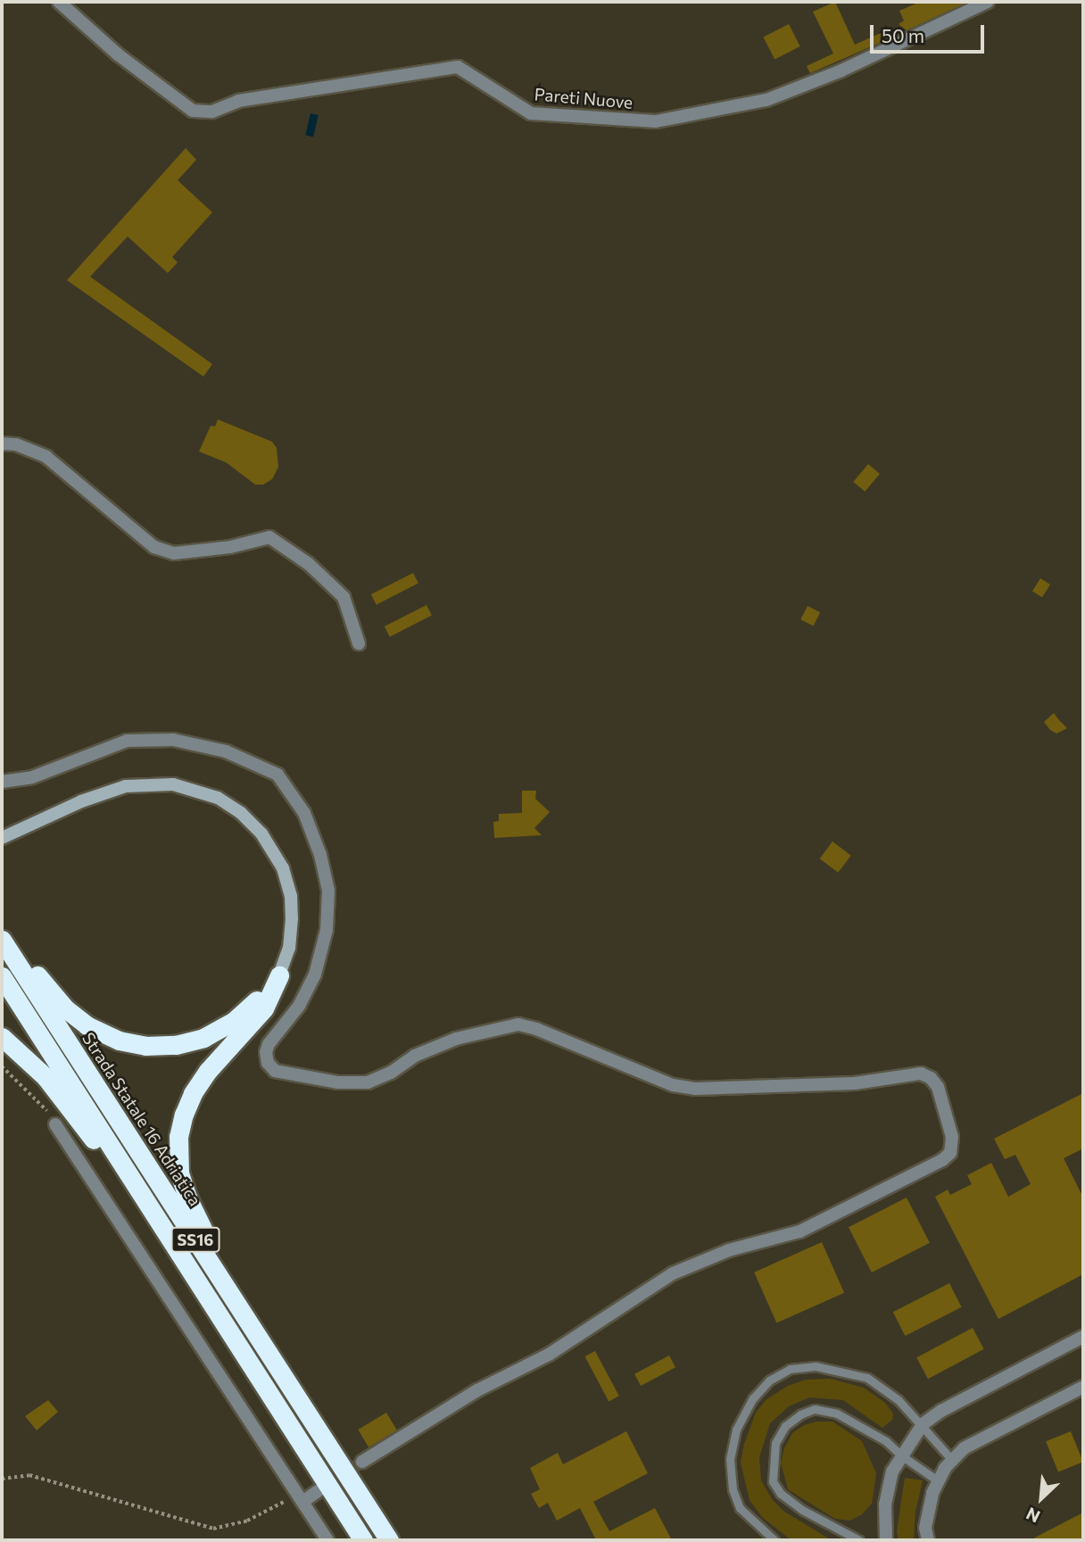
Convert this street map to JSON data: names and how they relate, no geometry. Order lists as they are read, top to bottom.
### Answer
{
  "streets": {
    "highway": ["Strada Statale 16 Adriatica", "SS16"],
    "street": ["Pareti Nuove"]
  },
  "crossings": [
    ["Strada Statale 16 Adriatica", "SS16"]
  ],
  "scale_bar": "50 m",
  "north": "bottom left"
}
